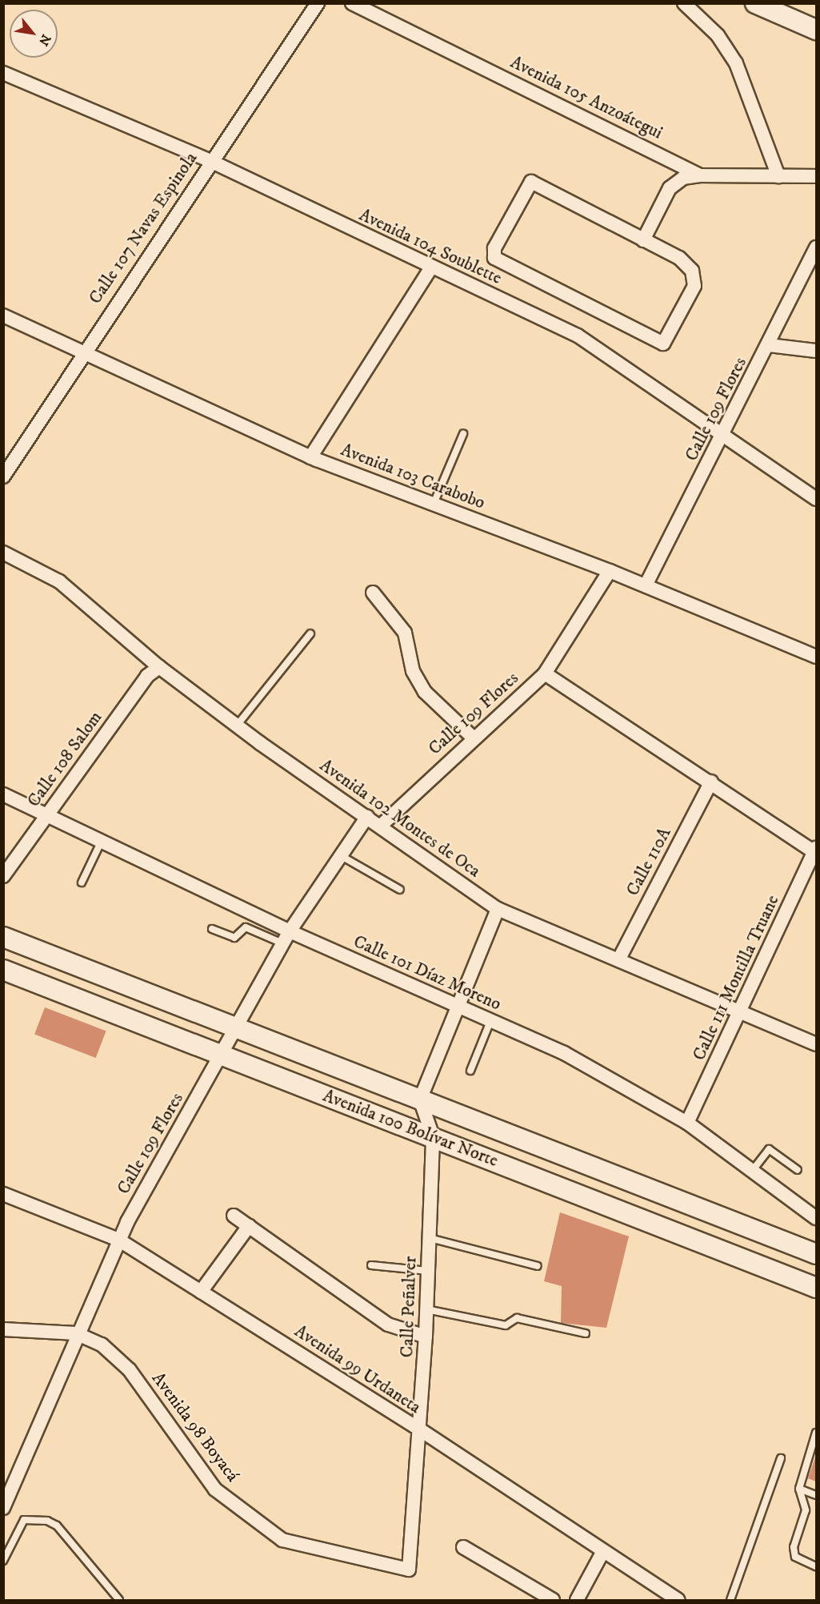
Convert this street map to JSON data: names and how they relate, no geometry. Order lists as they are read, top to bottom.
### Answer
{
  "streets": {
    "main road": ["Avenida 100 Bolívar Norte"],
    "street": [
      "Avenida 105 Anzoátegui",
      "Calle 107 Navas Espinola",
      "Avenida 104 Soublette",
      "Calle 109 Flores",
      "Avenida 103 Carabobo",
      "Calle 108 Salom",
      "Avenida 102 Montes de Oca",
      "Calle 110A",
      "Calle 101 Díaz Moreno",
      "Calle 111 Montilla Truane",
      "Calle Peñalver",
      "Avenida 99 Urdaneta",
      "Avenida 98 Boyacá"
    ]
  },
  "crossings": [
    ["Calle 107 Navas Espinola", "Avenida 104 Soublette"],
    ["Calle 107 Navas Espinola", "Avenida 103 Carabobo"],
    ["Avenida 104 Soublette", "Calle 109 Flores"],
    ["Calle 109 Flores", "Avenida 103 Carabobo"],
    ["Calle 109 Flores", "Avenida 102 Montes de Oca"],
    ["Calle 109 Flores", "Calle 101 Díaz Moreno"],
    ["Calle 109 Flores", "Avenida 100 Bolívar Norte"],
    ["Calle 109 Flores", "Avenida 99 Urdaneta"],
    ["Calle 109 Flores", "Avenida 98 Boyacá"],
    ["Calle 108 Salom", "Avenida 102 Montes de Oca"],
    ["Calle 108 Salom", "Calle 101 Díaz Moreno"],
    ["Avenida 102 Montes de Oca", "Calle 110A"],
    ["Avenida 102 Montes de Oca", "Calle 111 Montilla Truane"],
    ["Calle 101 Díaz Moreno", "Calle 111 Montilla Truane"],
    ["Avenida 100 Bolívar Norte", "Calle Peñalver"],
    ["Calle Peñalver", "Avenida 99 Urdaneta"],
    ["Calle Peñalver", "Avenida 98 Boyacá"]
  ],
  "north": "bottom right"
}
